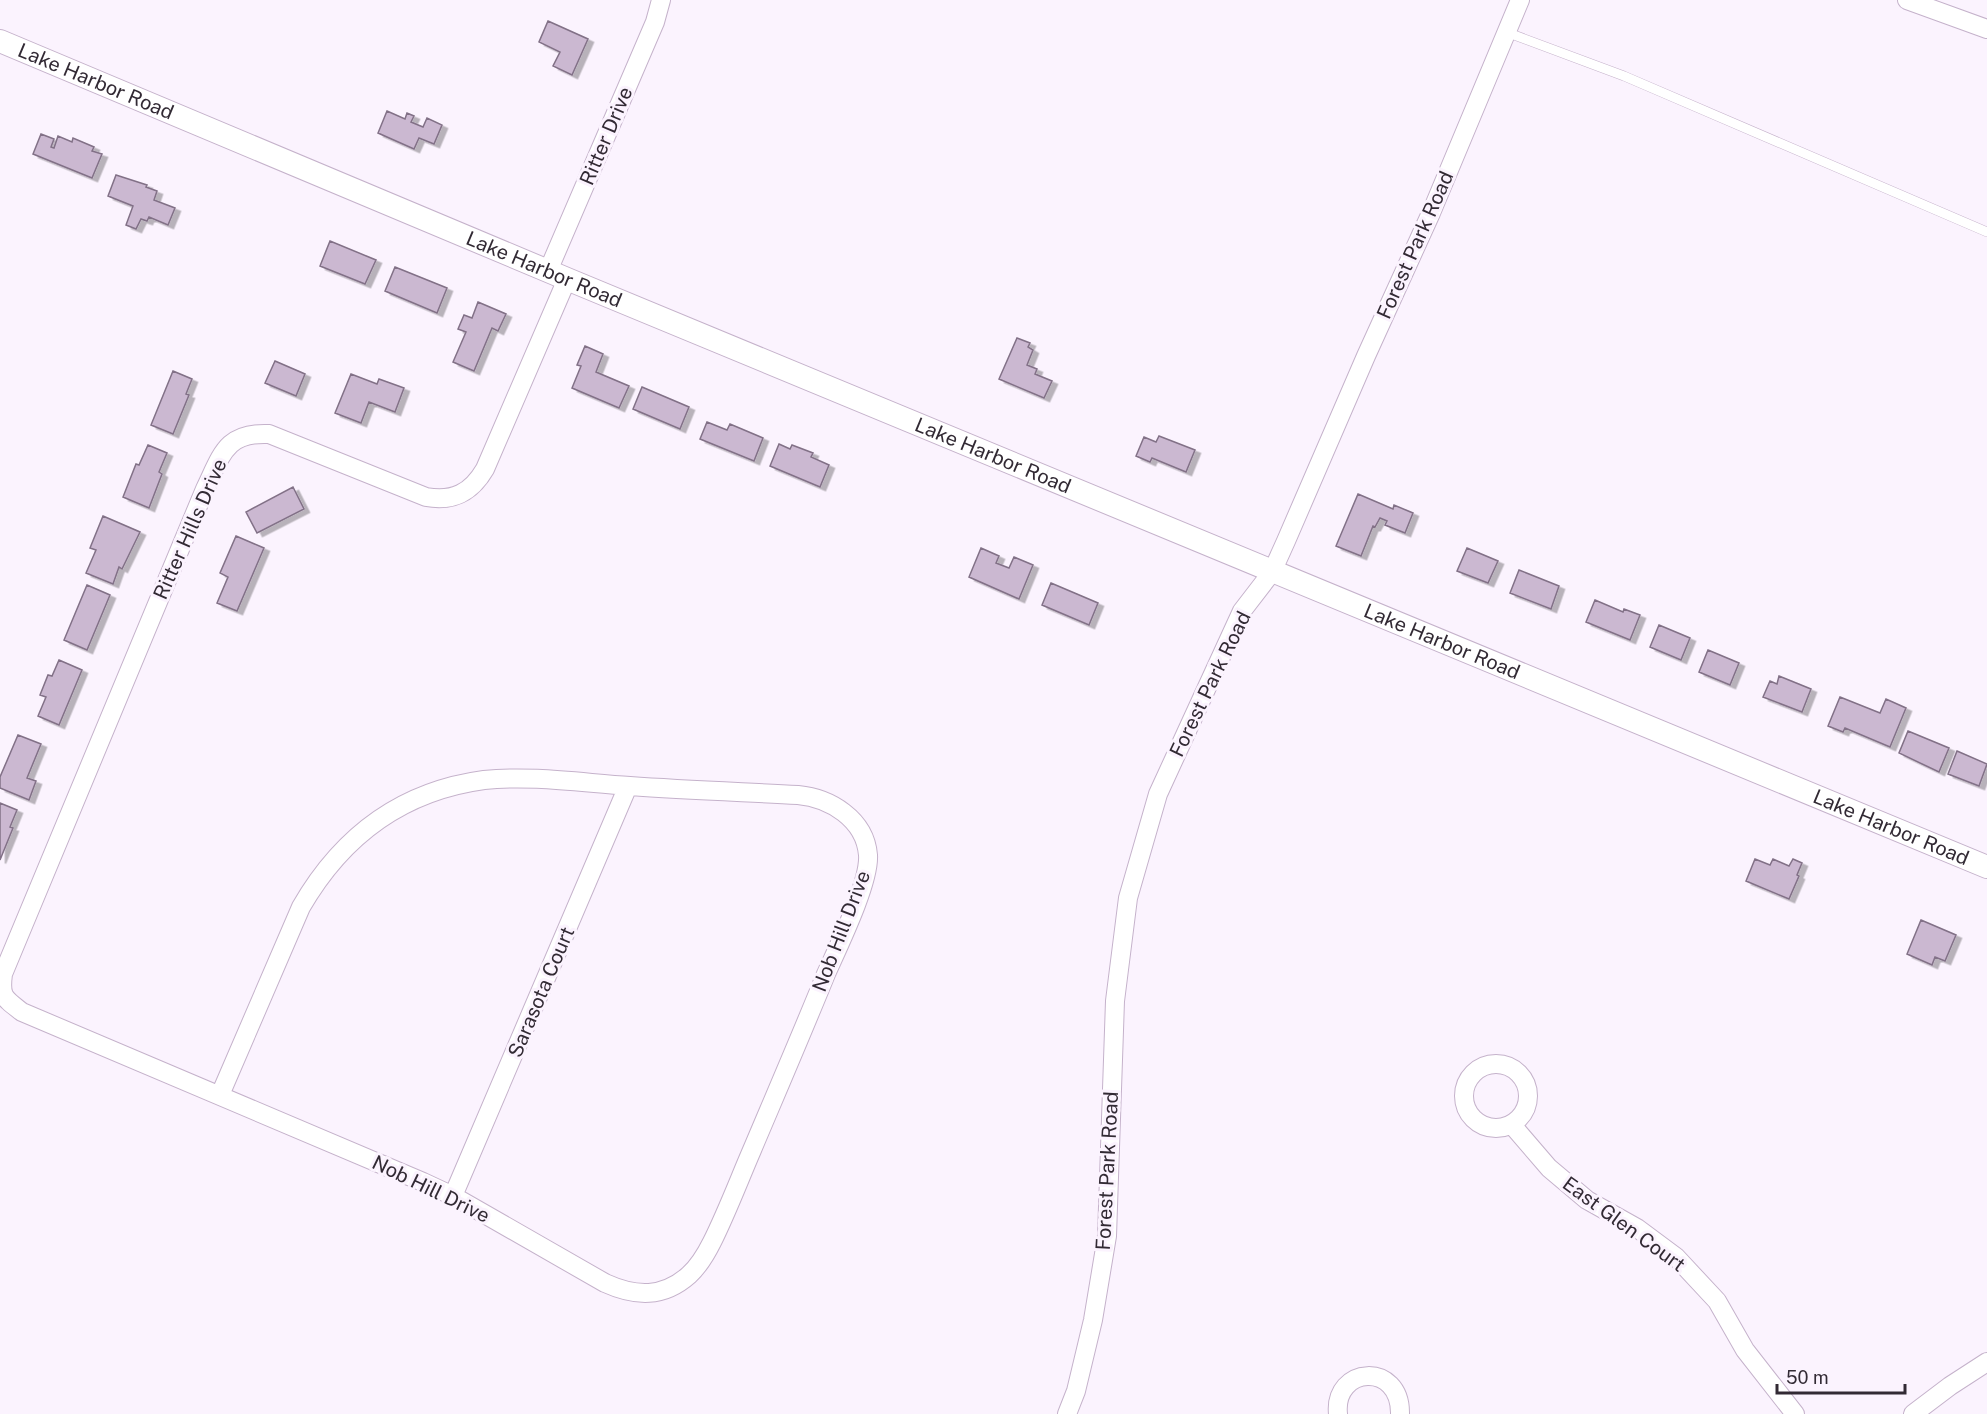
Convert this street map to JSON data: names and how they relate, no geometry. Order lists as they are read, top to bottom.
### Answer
{
  "streets": {
    "street": [
      "Lake Harbor Road",
      "Ritter Drive",
      "Forest Park Road",
      "Ritter Hills Drive",
      "Nob Hill Drive",
      "Sarasota Court",
      "East Glen Court"
    ]
  },
  "crossings": [
    ["Lake Harbor Road", "Ritter Drive"],
    ["Lake Harbor Road", "Forest Park Road"],
    ["Lake Harbor Road", "Ritter Hills Drive"],
    ["Ritter Drive", "Ritter Hills Drive"],
    ["Ritter Hills Drive", "Nob Hill Drive"],
    ["Nob Hill Drive", "Sarasota Court"]
  ],
  "scale_bar": "50 m"
}
